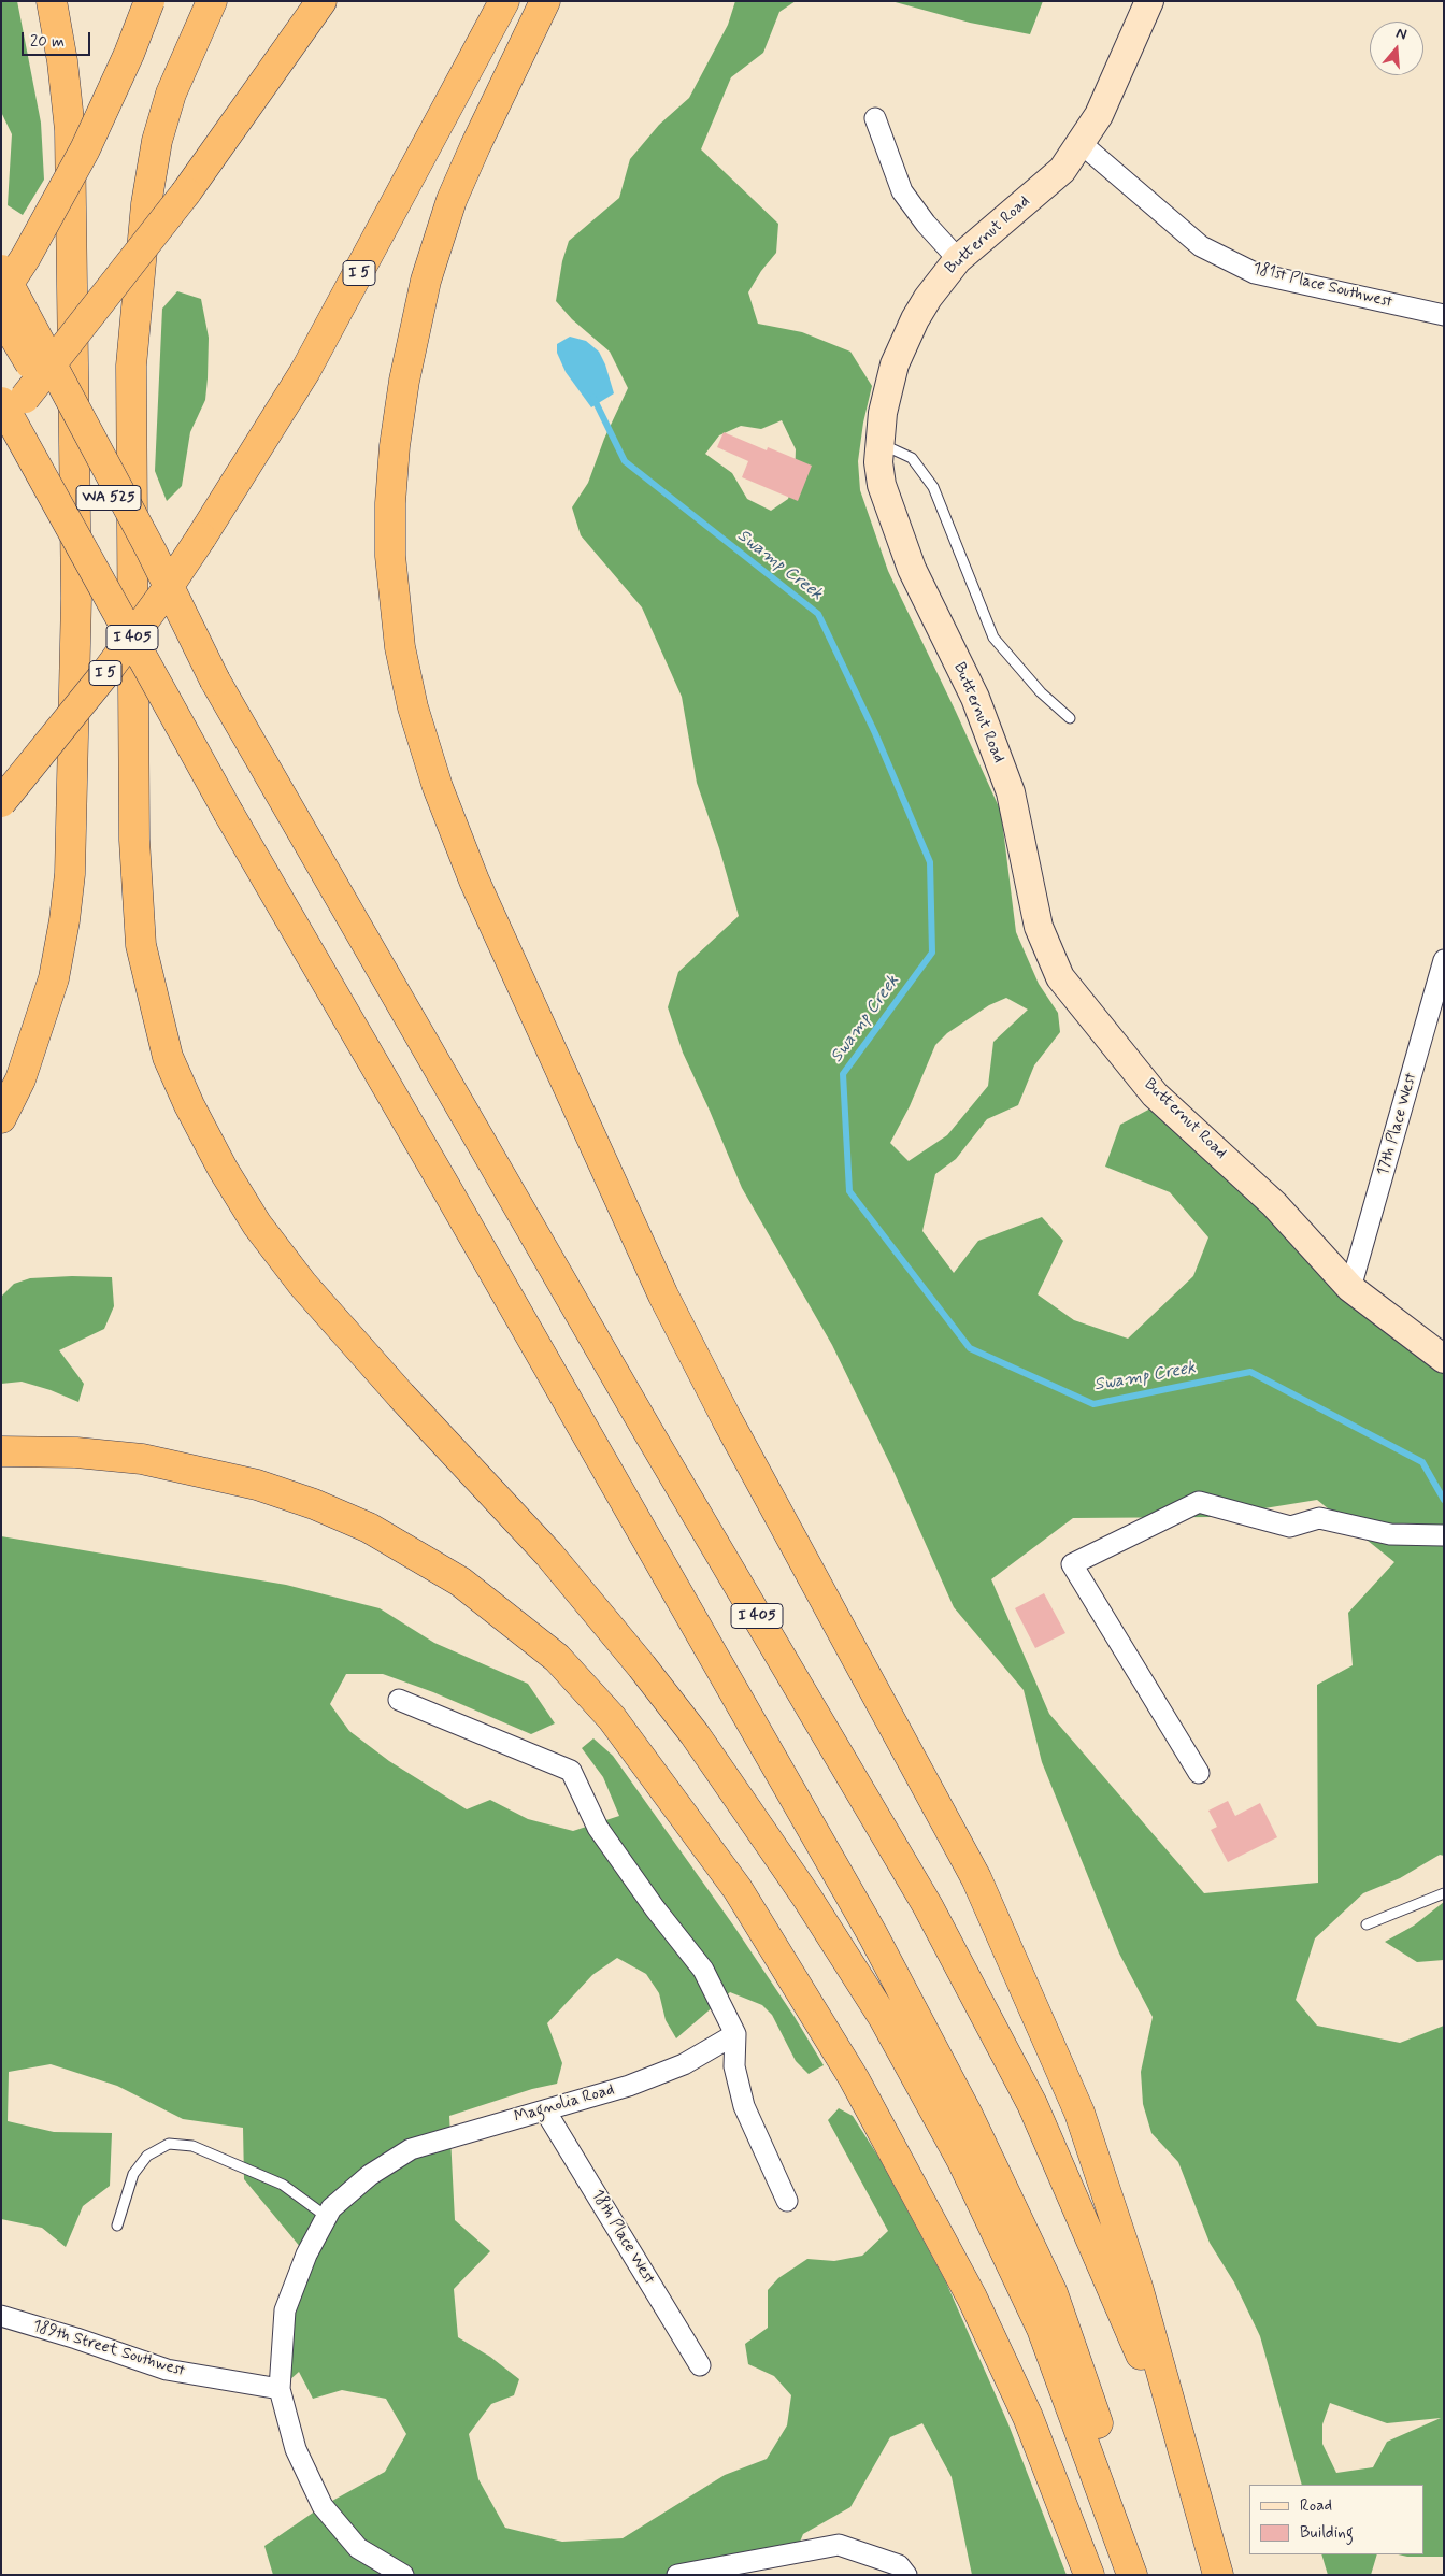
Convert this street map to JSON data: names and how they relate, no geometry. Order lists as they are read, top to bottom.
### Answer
{
  "streets": {
    "highway": ["I 5", "WA 525", "I 405"],
    "street": [
      "Butternut Road",
      "181st Place Southwest",
      "17th Place West",
      "Magnolia Road",
      "18th Place West",
      "189th Street Southwest"
    ]
  },
  "crossings": [
    ["Butternut Road", "181st Place Southwest"],
    ["Butternut Road", "17th Place West"],
    ["WA 525", "I 405"],
    ["Magnolia Road", "18th Place West"],
    ["Magnolia Road", "189th Street Southwest"]
  ],
  "water": ["Swamp Creek"],
  "legend": ["Road", "Building"],
  "scale_bar": "20 m",
  "north": "top"
}
